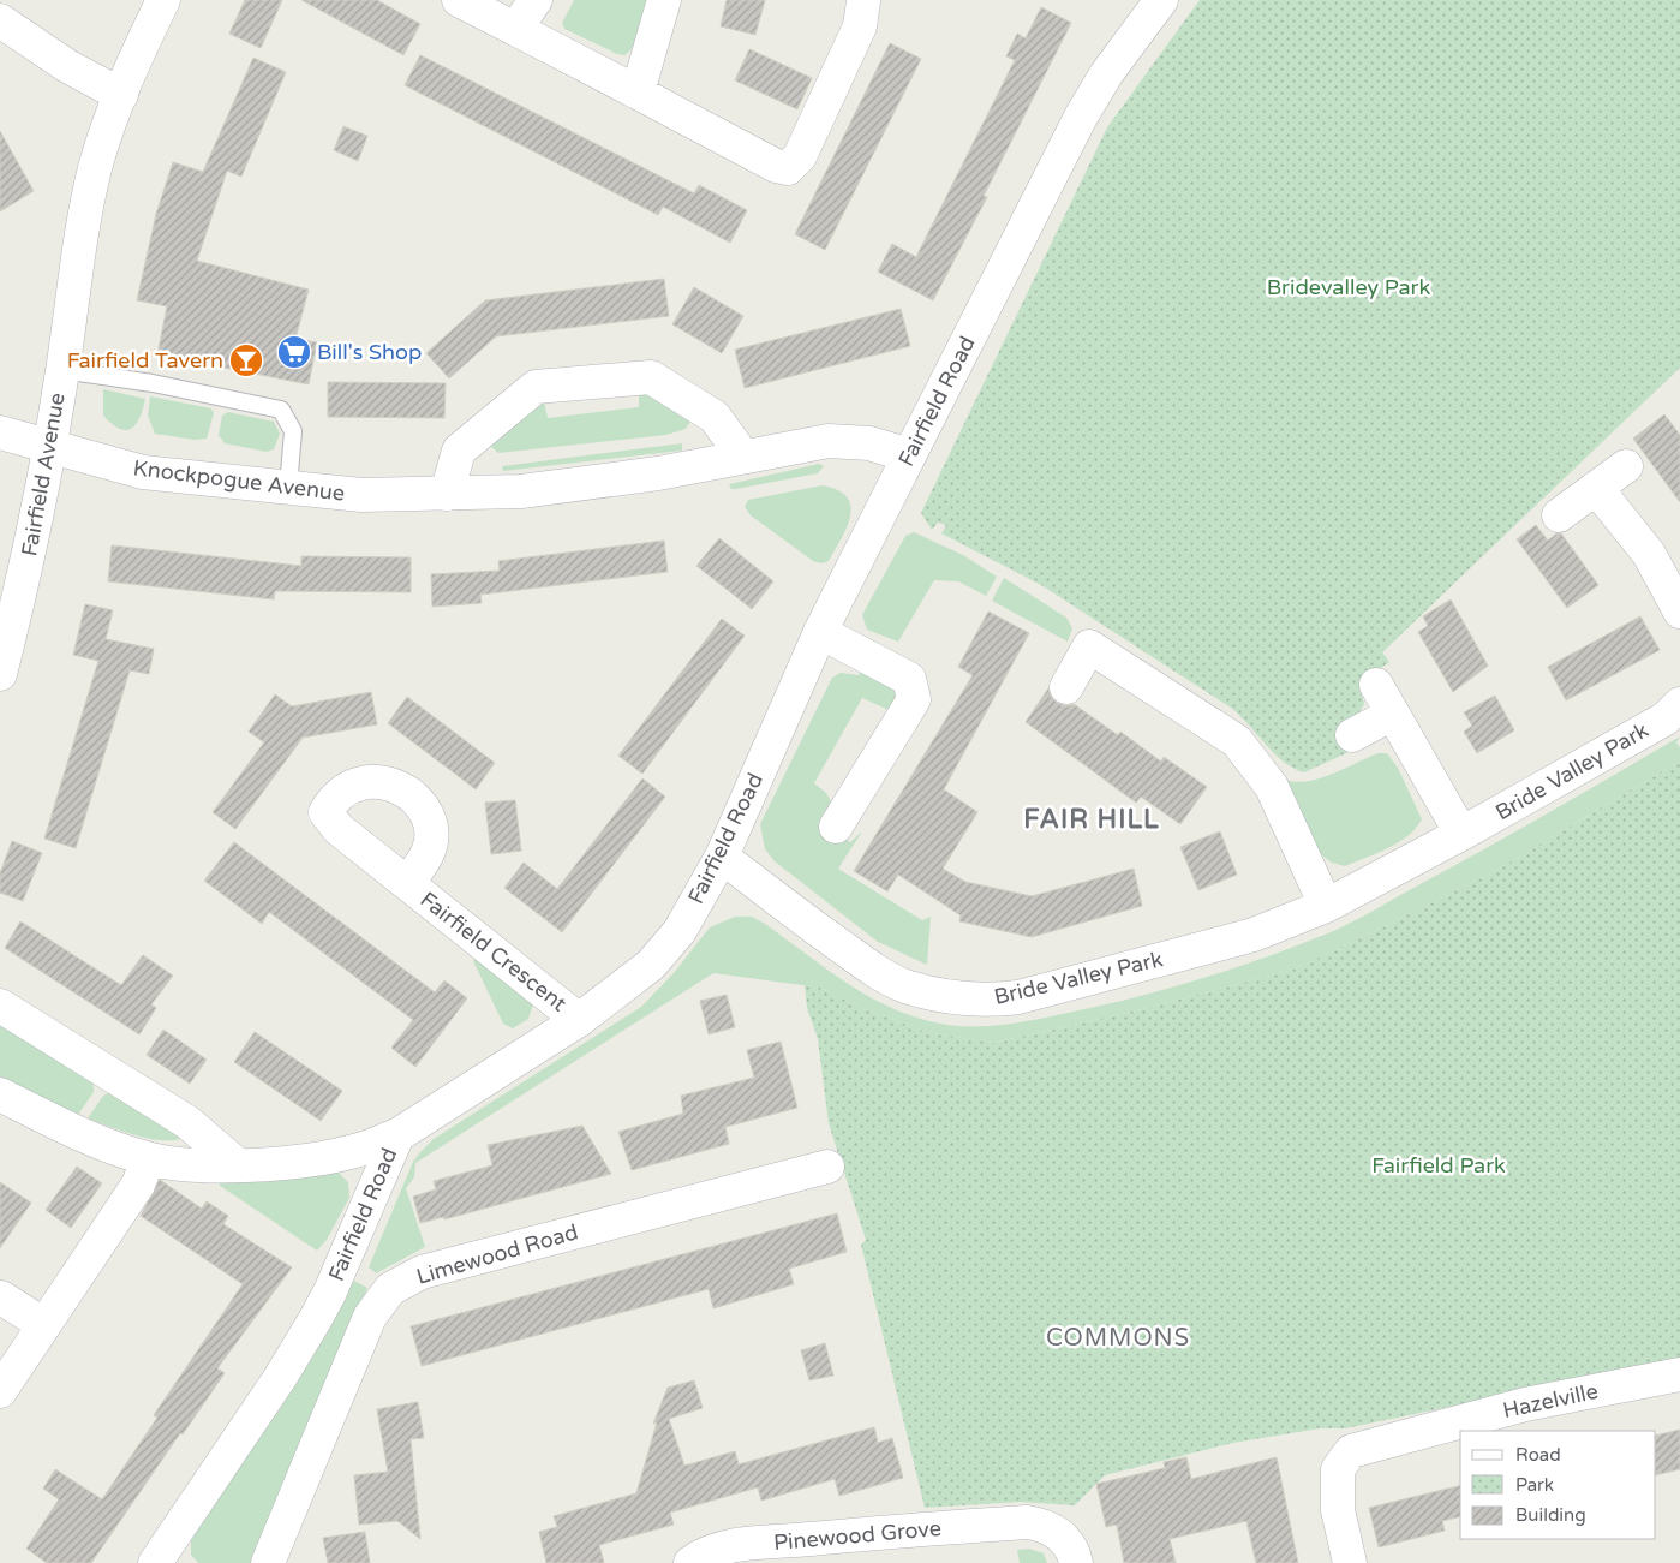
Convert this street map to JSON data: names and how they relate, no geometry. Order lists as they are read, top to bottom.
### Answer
{
  "streets": {
    "street": [
      "Fairfield Road",
      "Fairfield Avenue",
      "Knockpogue Avenue",
      "Bride Valley Park",
      "Fairfield Crescent",
      "Limewood Road",
      "Hazelville",
      "Pinewood Grove"
    ]
  },
  "crossings": [
    ["Fairfield Road", "Knockpogue Avenue"],
    ["Fairfield Road", "Bride Valley Park"],
    ["Fairfield Road", "Fairfield Crescent"],
    ["Fairfield Avenue", "Knockpogue Avenue"]
  ],
  "districts": ["FAIR HILL", "COMMONS"],
  "parks": ["Bridevalley Park", "Fairfield Park"],
  "places": {
    "supermarket": ["Bill's Shop"],
    "bar": ["Fairfield Tavern"]
  },
  "legend": ["Road", "Park", "Building"]
}
